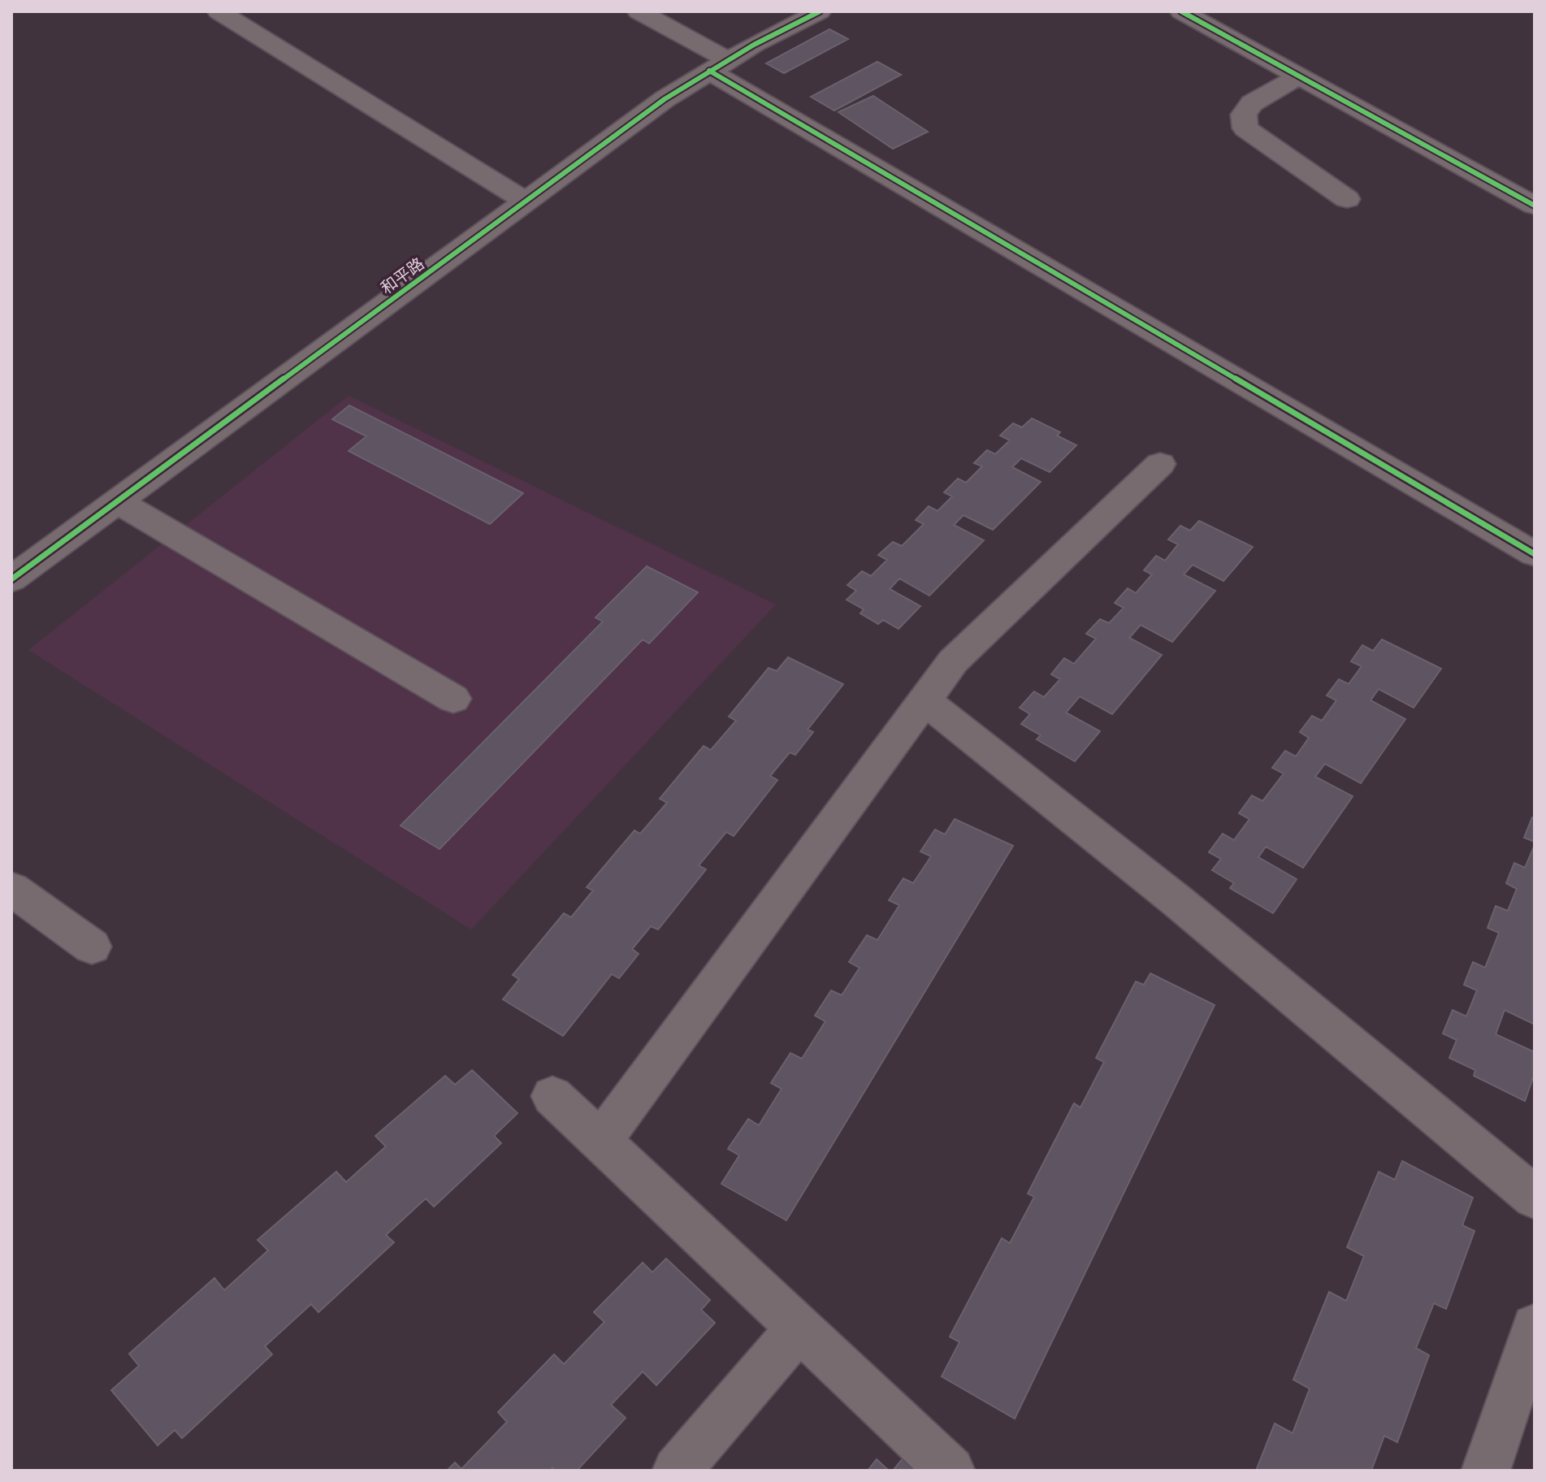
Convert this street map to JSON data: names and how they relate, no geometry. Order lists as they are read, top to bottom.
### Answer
{
  "streets": {
    "street": ["和平路"]
  }
}
